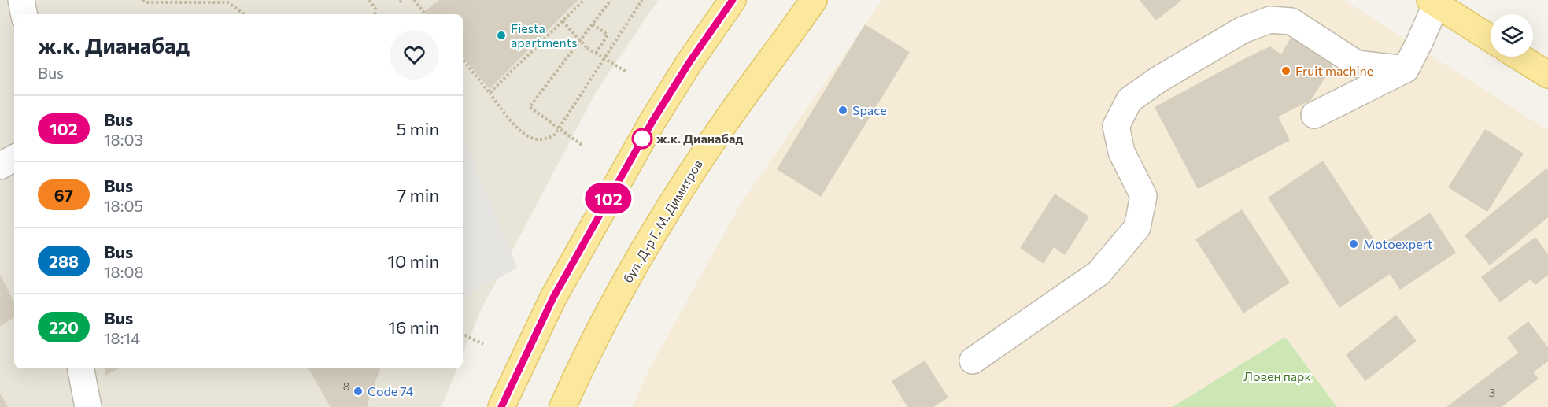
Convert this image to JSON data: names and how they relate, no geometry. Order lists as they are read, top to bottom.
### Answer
{
  "streets": {
    "main road": ["бул. Д-р Г. М. Димитров"]
  },
  "parks": ["Ловен парк"],
  "places": [
    "Fiesta apartments",
    "Fruit machine",
    "Space",
    "ж.к. Дианабад",
    "Motoexpert",
    "Code 74"
  ],
  "lines": ["bus line 102"],
  "house_numbers": ["8", "3"],
  "page": {
    "on_map": "102",
    "heading": ["ж.к. Дианабад", "Bus"],
    "list": [
      {
        "mark": "102",
        "name": "Bus",
        "note": "18:03",
        "value": "5 min"
      },
      {
        "mark": "67",
        "name": "Bus",
        "note": "18:05",
        "value": "7 min"
      },
      {
        "mark": "288",
        "name": "Bus",
        "note": "18:08",
        "value": "10 min"
      },
      {
        "mark": "220",
        "name": "Bus",
        "note": "18:14",
        "value": "16 min"
      }
    ]
  }
}
